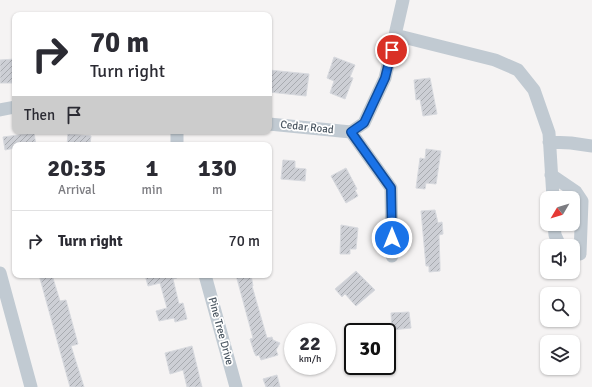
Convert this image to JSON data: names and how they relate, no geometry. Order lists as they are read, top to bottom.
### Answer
{
  "streets": {
    "street": ["Cedar Road", "Pine Tree Drive"]
  },
  "north": "bottom left",
  "page": {
    "turn": ["70 m", "Turn right"],
    "then": "Then",
    "eta": [
      "20:35",
      "Arrival",
      "1",
      "min",
      "130",
      "m"
    ],
    "list": [
      {
        "name": "Turn right",
        "value": "70 m"
      }
    ],
    "speed": "22 km/h",
    "limit": "30"
  }
}
